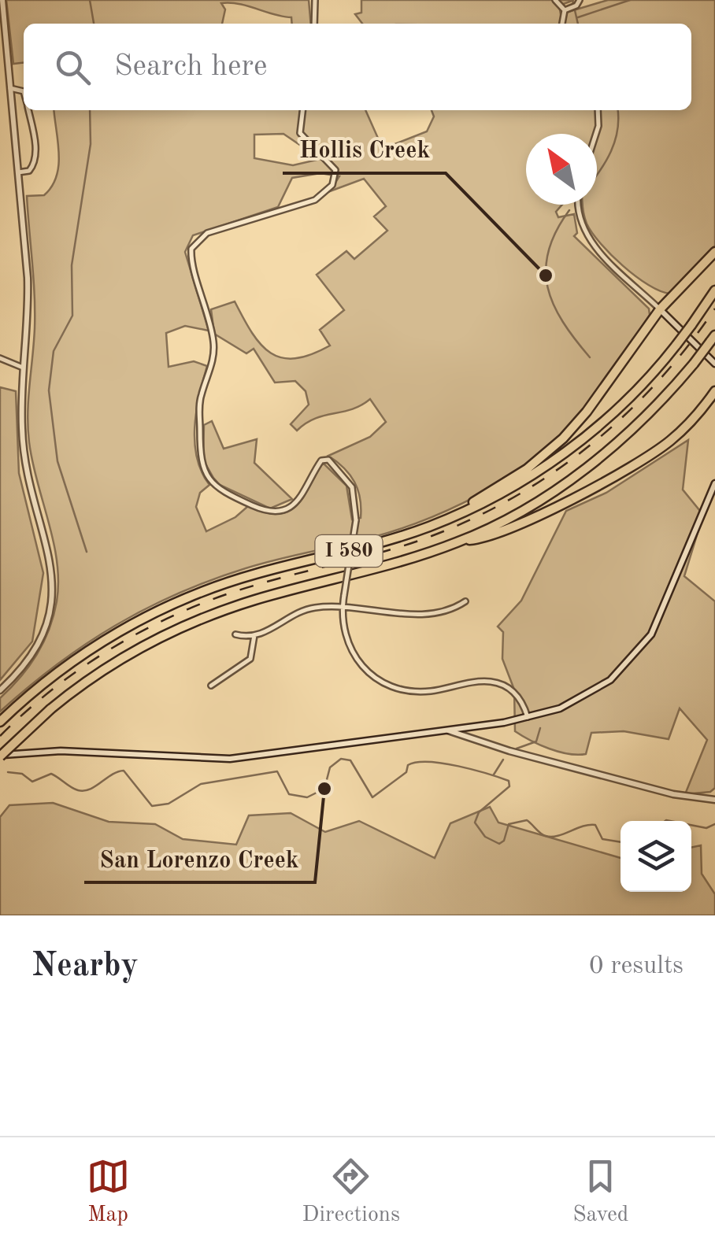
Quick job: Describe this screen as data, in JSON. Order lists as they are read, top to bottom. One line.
{"streets":{"highway":["I 580"]},"places":["Hollis Creek","San Lorenzo Creek"],"north":"top left","page":{"search":"Search here","heading":["Nearby","0 results"],"nav":["Map","Directions","Saved"]}}
